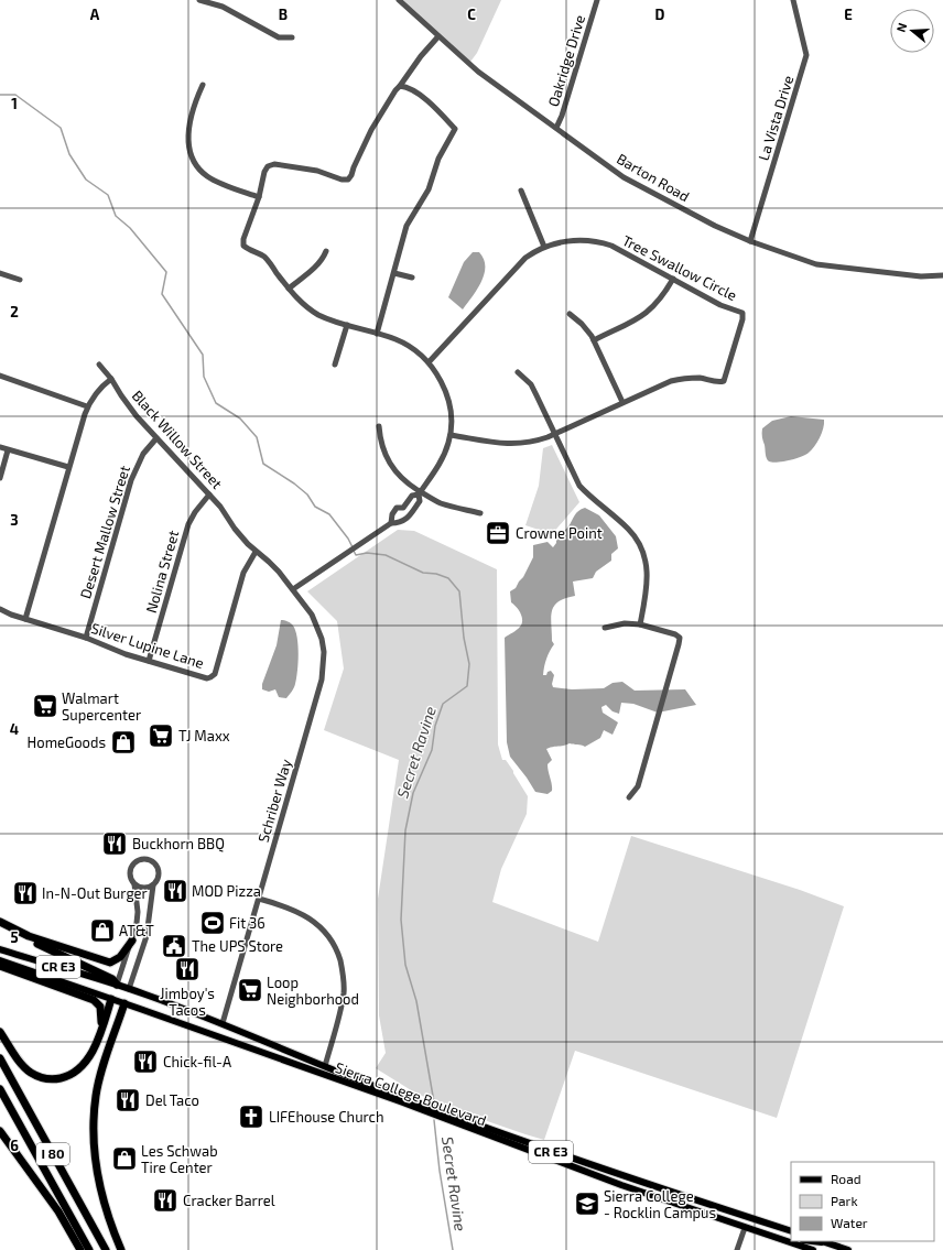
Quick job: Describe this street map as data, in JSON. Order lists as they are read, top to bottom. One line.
{"streets":{"highway":["I 80"],"main road":["CR E3","Sierra College Boulevard"],"street":["Oakridge Drive","La Vista Drive","Barton Road","Tree Swallow Circle","Black Willow Street","Desert Mallow Street","Nolina Street","Silver Lupine Lane","Schriber Way"]},"crossings":[["Oakridge Drive","Barton Road"],["La Vista Drive","Barton Road"],["Black Willow Street","Desert Mallow Street"],["Black Willow Street","Nolina Street"],["Black Willow Street","Silver Lupine Lane"],["Black Willow Street","Schriber Way"],["Desert Mallow Street","Silver Lupine Lane"],["Nolina Street","Silver Lupine Lane"],["Schriber Way","Sierra College Boulevard"]],"water":["Secret Ravine"],"places":{"office":["Crowne Point"],"supermarket":["Walmart Supercenter","TJ Maxx","Loop Neighborhood"],"shop":["HomeGoods","AT&T","Les Schwab Tire Center"],"restaurant":["Buckhorn BBQ","MOD Pizza","In-N-Out Burger","Jimboy's Tacos","Chick-fil-A","Del Taco","Cracker Barrel"],"sports":["Fit 36"],"public building":["The UPS Store"],"church":["LIFEhouse Church"],"school or university":["Sierra College - Rocklin Campus"]},"legend":["Road","Park","Water"],"north":"left","grid":{"columns":["A","B","C","D","E"],"rows":["1","2","3","4","5","6"]}}
